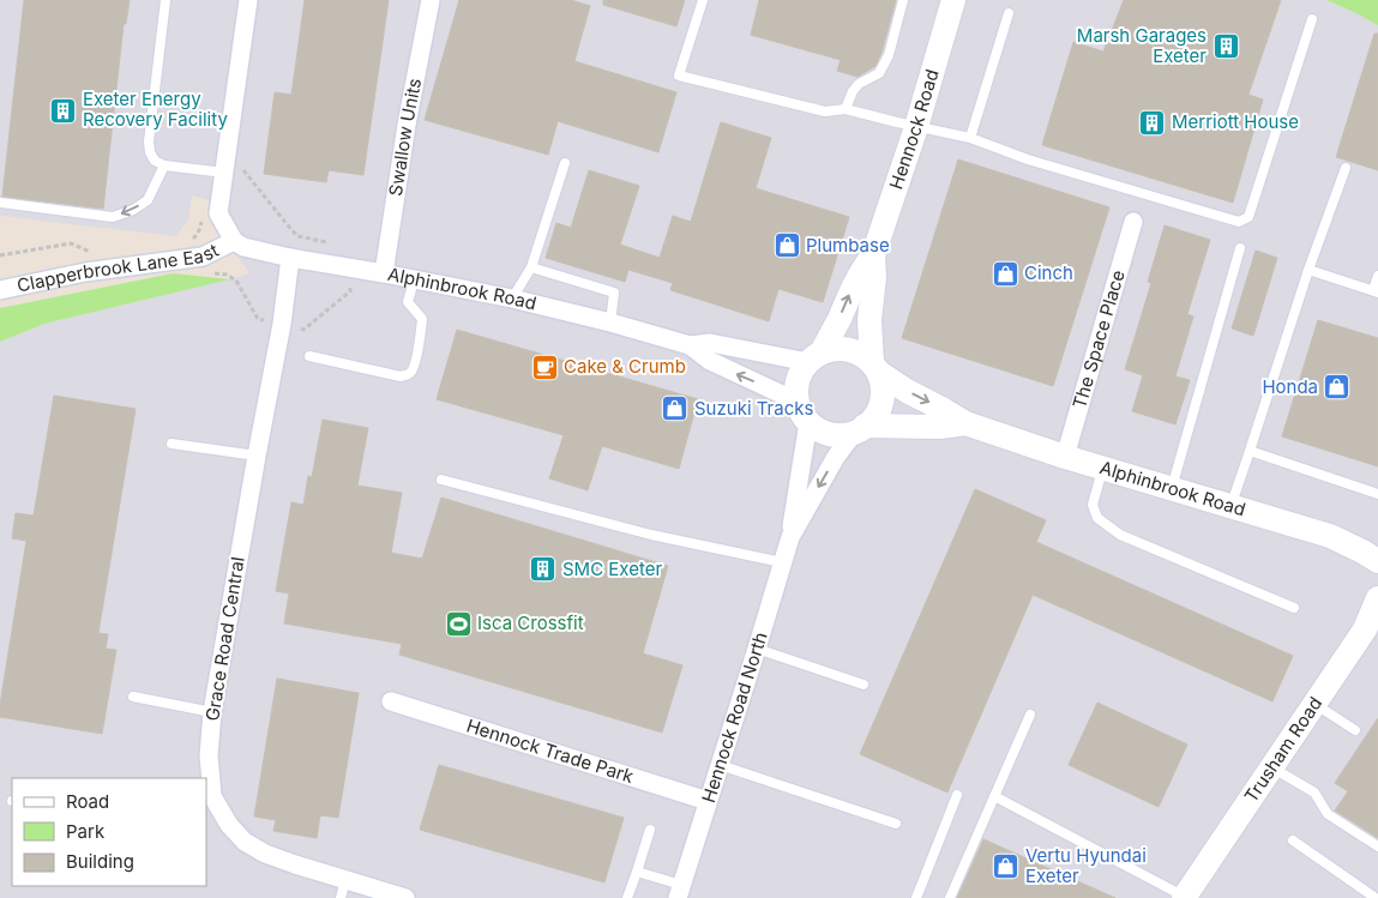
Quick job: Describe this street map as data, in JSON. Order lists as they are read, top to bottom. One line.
{"streets":{"main road":["Hennock Road","Alphinbrook Road","Trusham Road"],"street":["Swallow Units","Clapperbrook Lane East","The Space Place","Grace Road Central","Hennock Road North","Hennock Trade Park"]},"crossings":[["Hennock Road","Alphinbrook Road"],["Hennock Road","Hennock Road North"],["Swallow Units","Alphinbrook Road"],["Clapperbrook Lane East","Alphinbrook Road"],["Alphinbrook Road","The Space Place"],["Alphinbrook Road","Grace Road Central"],["Alphinbrook Road","Hennock Road North"],["Hennock Road North","Hennock Trade Park"]],"places":{"building":["Marsh Garages Exeter","Exeter Energy Recovery Facility","Merriott House","SMC Exeter"],"shop":["Plumbase","Cinch","Honda","Suzuki Tracks","Vertu Hyundai Exeter"],"cafe":["Cake & Crumb"],"sports":["Isca Crossfit"]},"legend":["Road","Park","Building"]}
